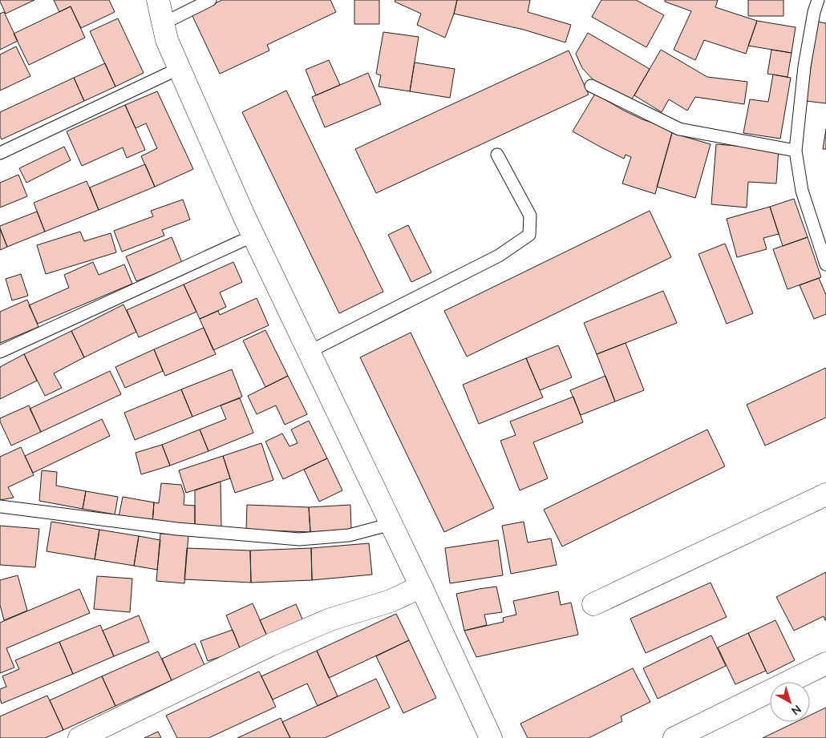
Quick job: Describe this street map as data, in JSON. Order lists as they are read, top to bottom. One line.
{"north":"bottom right"}
